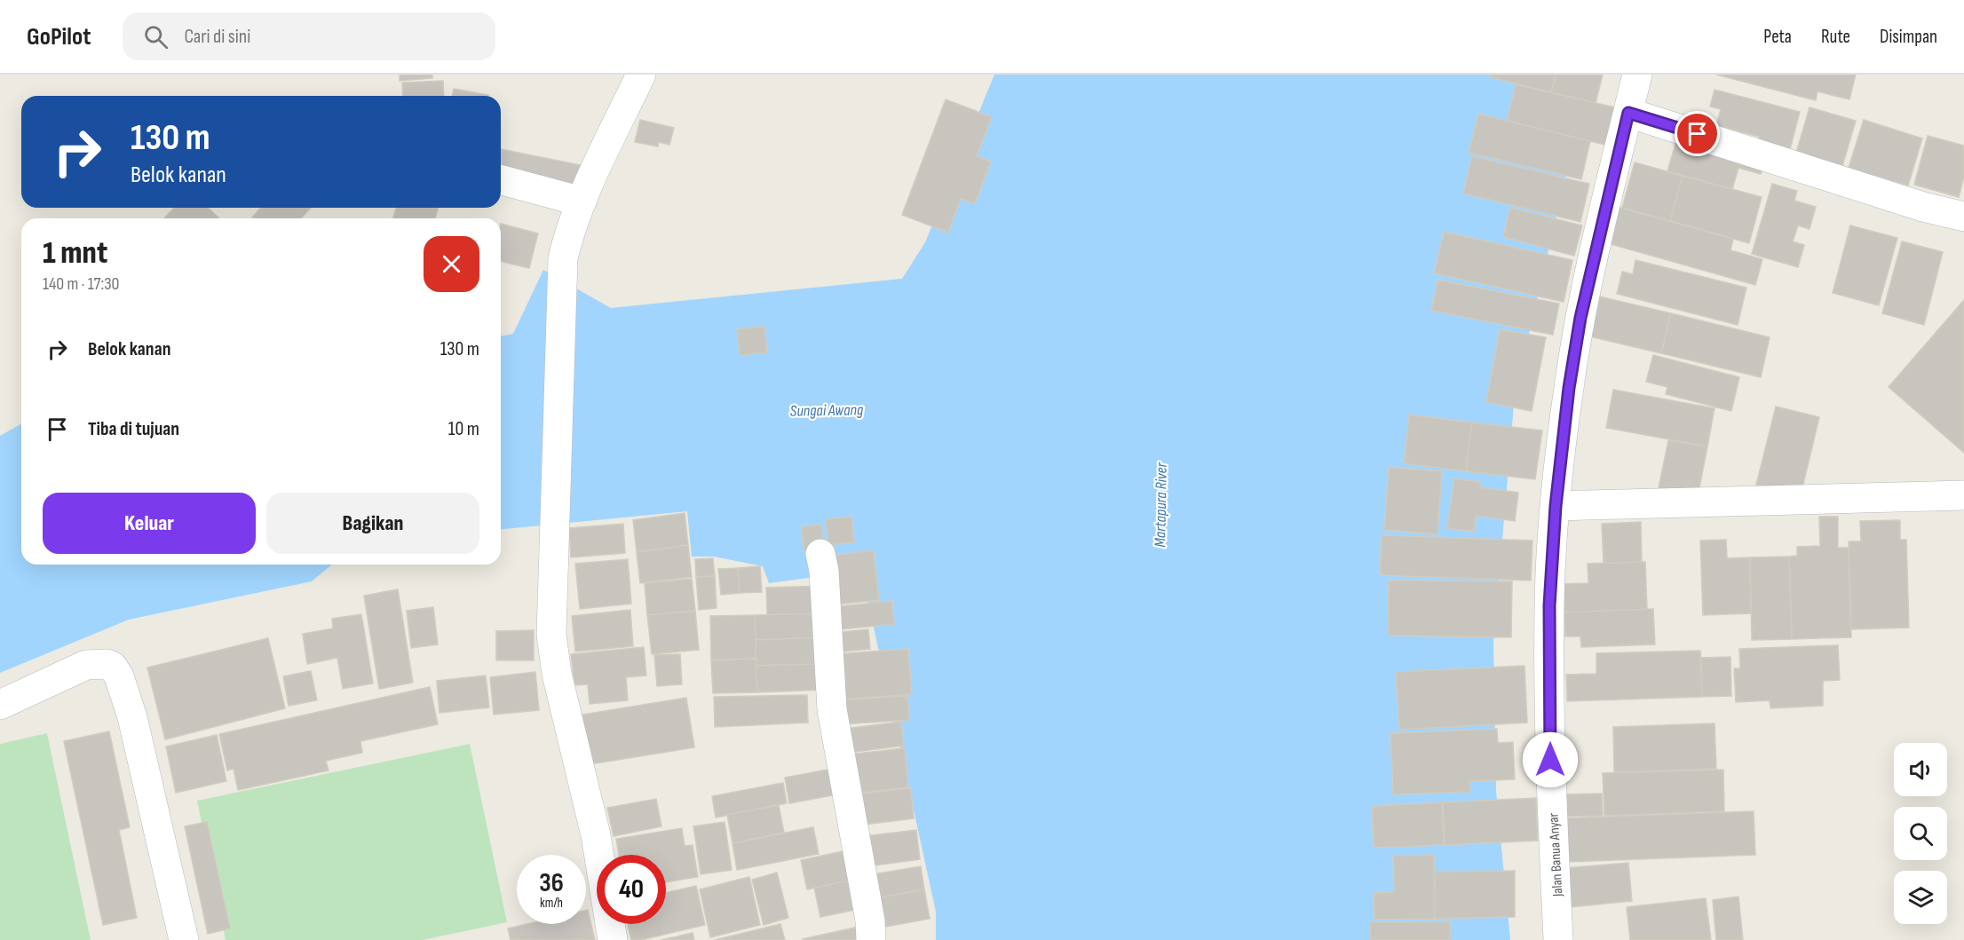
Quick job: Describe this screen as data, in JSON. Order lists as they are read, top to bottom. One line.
{"streets":{"street":["Jalan Banua Anyar"]},"water":["Sungai Awang","Martapura River"],"page":{"header":"GoPilot","search":"Cari di sini","nav":["Peta","Rute","Disimpan"],"turn":["130 m","Belok kanan"],"heading":["1 mnt","140 m · 17:30"],"list":[{"name":"Belok kanan","value":"130 m"},{"name":"Tiba di tujuan","value":"10 m"}],"buttons":["Keluar","Bagikan"],"speed":"36 km/h","limit":"40"}}
